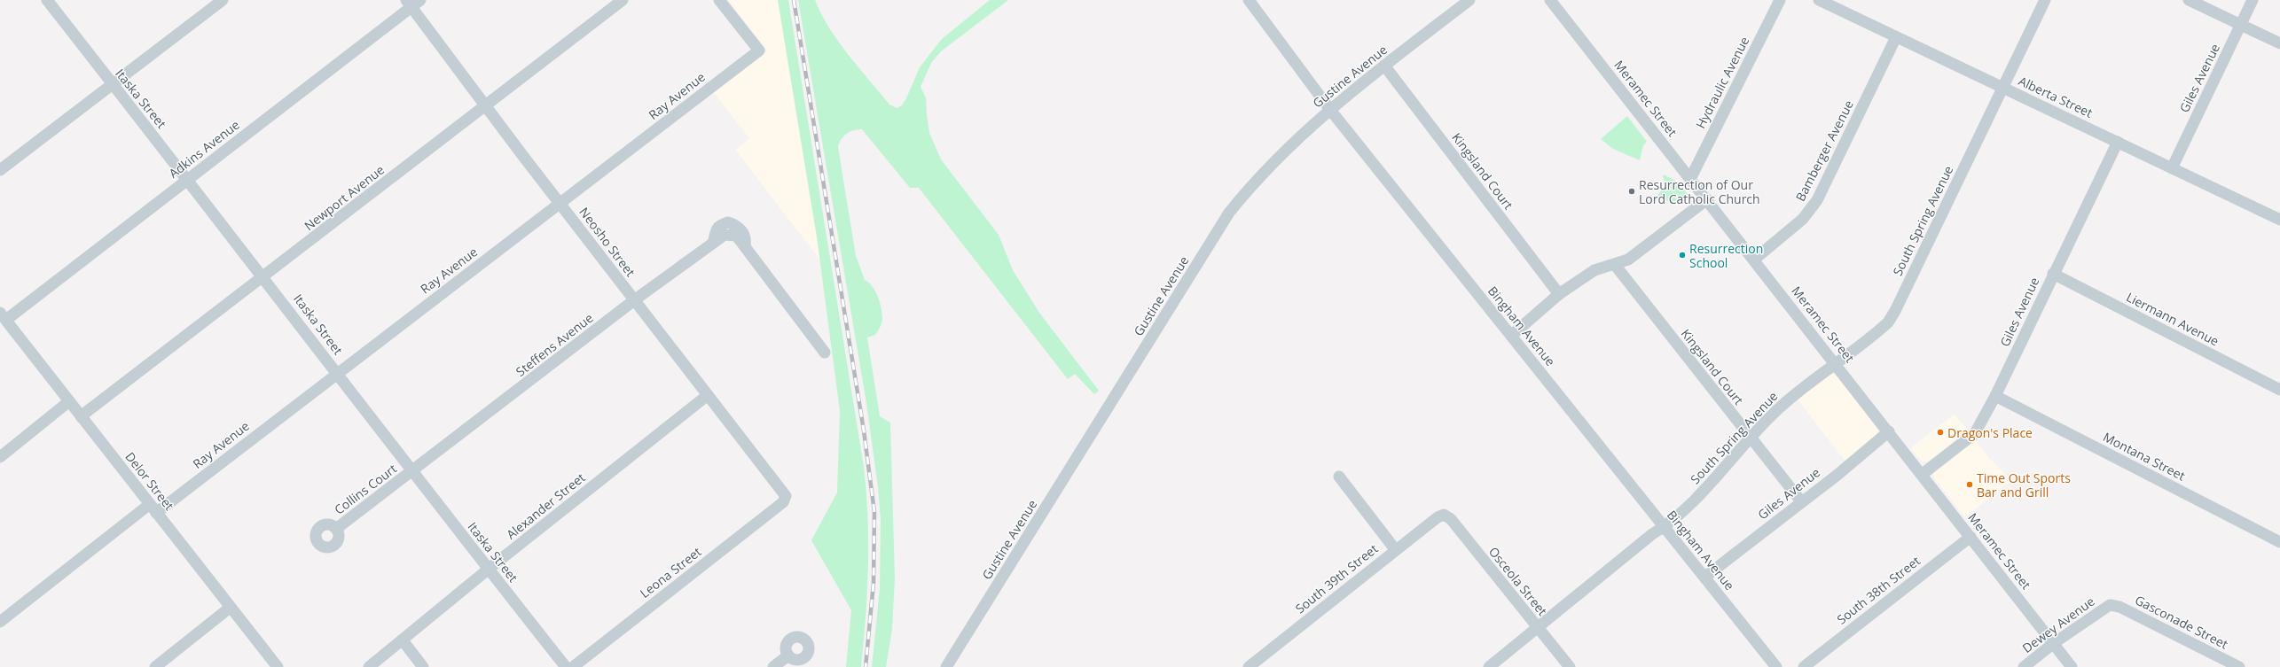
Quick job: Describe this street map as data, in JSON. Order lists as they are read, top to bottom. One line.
{"streets":{"street":["Gustine Avenue","Giles Avenue","Hydraulic Avenue","Ray Avenue","Alberta Street","Itaska Street","Meramec Street","Adkins Avenue","Bamberger Avenue","Kingsland Court","Newport Avenue","South Spring Avenue","Neosho Street","Liermann Avenue","Bingham Avenue","Steffens Avenue","Montana Street","Delor Street","Collins Court","Alexander Street","Leona Street","South 39th Street","Osceola Street","South 38th Street","Gasconade Street","Dewey Avenue"]},"crossings":[["Gustine Avenue","Kingsland Court"],["Gustine Avenue","Bingham Avenue"],["Giles Avenue","Alberta Street"],["Giles Avenue","Meramec Street"],["Giles Avenue","Kingsland Court"],["Giles Avenue","Liermann Avenue"],["Giles Avenue","Bingham Avenue"],["Giles Avenue","Montana Street"],["Hydraulic Avenue","Meramec Street"],["Ray Avenue","Itaska Street"],["Ray Avenue","Neosho Street"],["Ray Avenue","Delor Street"],["Alberta Street","Bamberger Avenue"],["Alberta Street","South Spring Avenue"],["Itaska Street","Adkins Avenue"],["Itaska Street","Newport Avenue"],["Itaska Street","Steffens Avenue"],["Itaska Street","Collins Court"],["Itaska Street","Alexander Street"],["Meramec Street","Bamberger Avenue"],["Meramec Street","South Spring Avenue"],["Meramec Street","South 38th Street"],["Meramec Street","Dewey Avenue"],["Adkins Avenue","Neosho Street"],["Adkins Avenue","Delor Street"],["Kingsland Court","South Spring Avenue"],["Newport Avenue","Neosho Street"],["Newport Avenue","Delor Street"],["South Spring Avenue","Bingham Avenue"],["South Spring Avenue","Osceola Street"],["Neosho Street","Steffens Avenue"],["Neosho Street","Alexander Street"],["Neosho Street","Leona Street"],["Steffens Avenue","Collins Court"],["South 39th Street","Osceola Street"],["Gasconade Street","Dewey Avenue"]],"places":["Resurrection of Our Lord Catholic Church","Resurrection School","Dragon's Place","Time Out Sports Bar and Grill"]}
